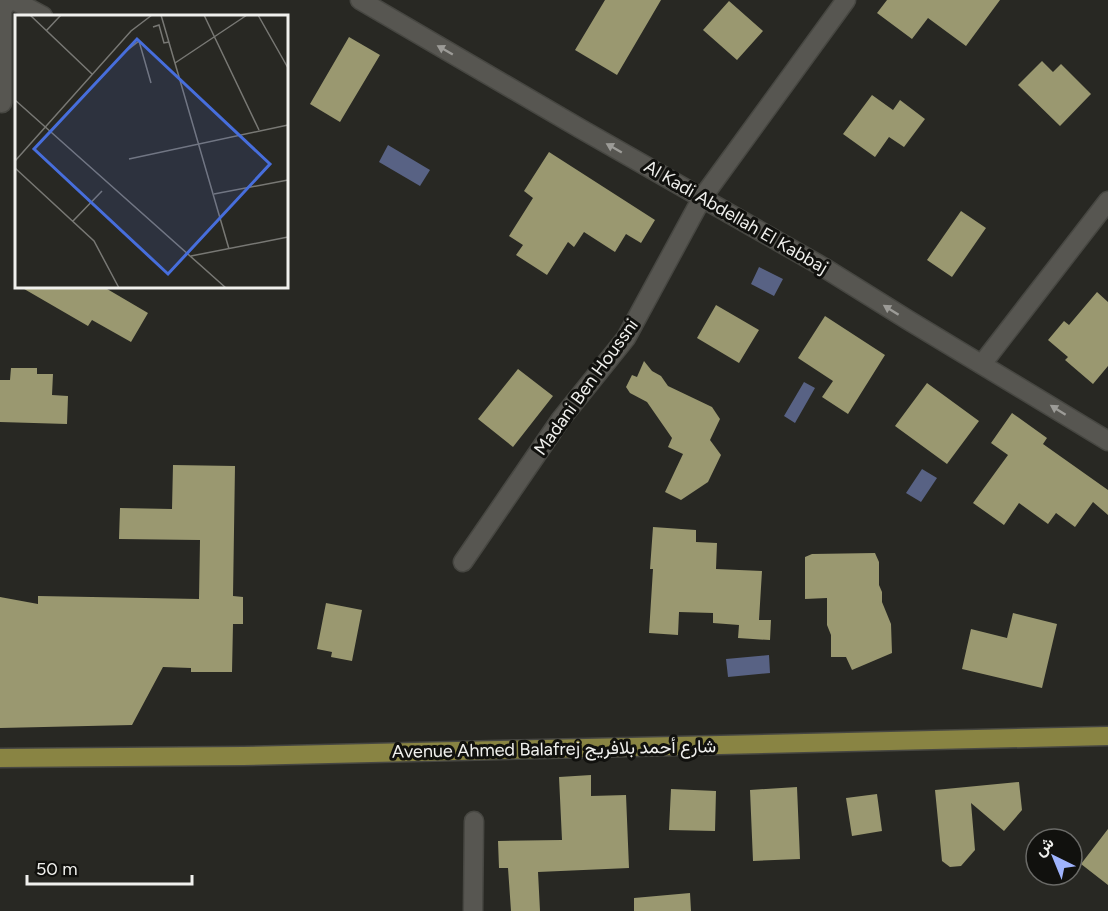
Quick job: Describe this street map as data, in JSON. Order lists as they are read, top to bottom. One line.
{"streets":{"main road":["Avenue Ahmed Balafrej شارع أحمد بلافريج"],"street":["Al Kadi Abdellah El Kabbaj","Madani Ben Houssni"]},"crossings":[["Al Kadi Abdellah El Kabbaj","Madani Ben Houssni"]],"one_way":["Al Kadi Abdellah El Kabbaj"],"scale_bar":"50 m","north":"top left"}
